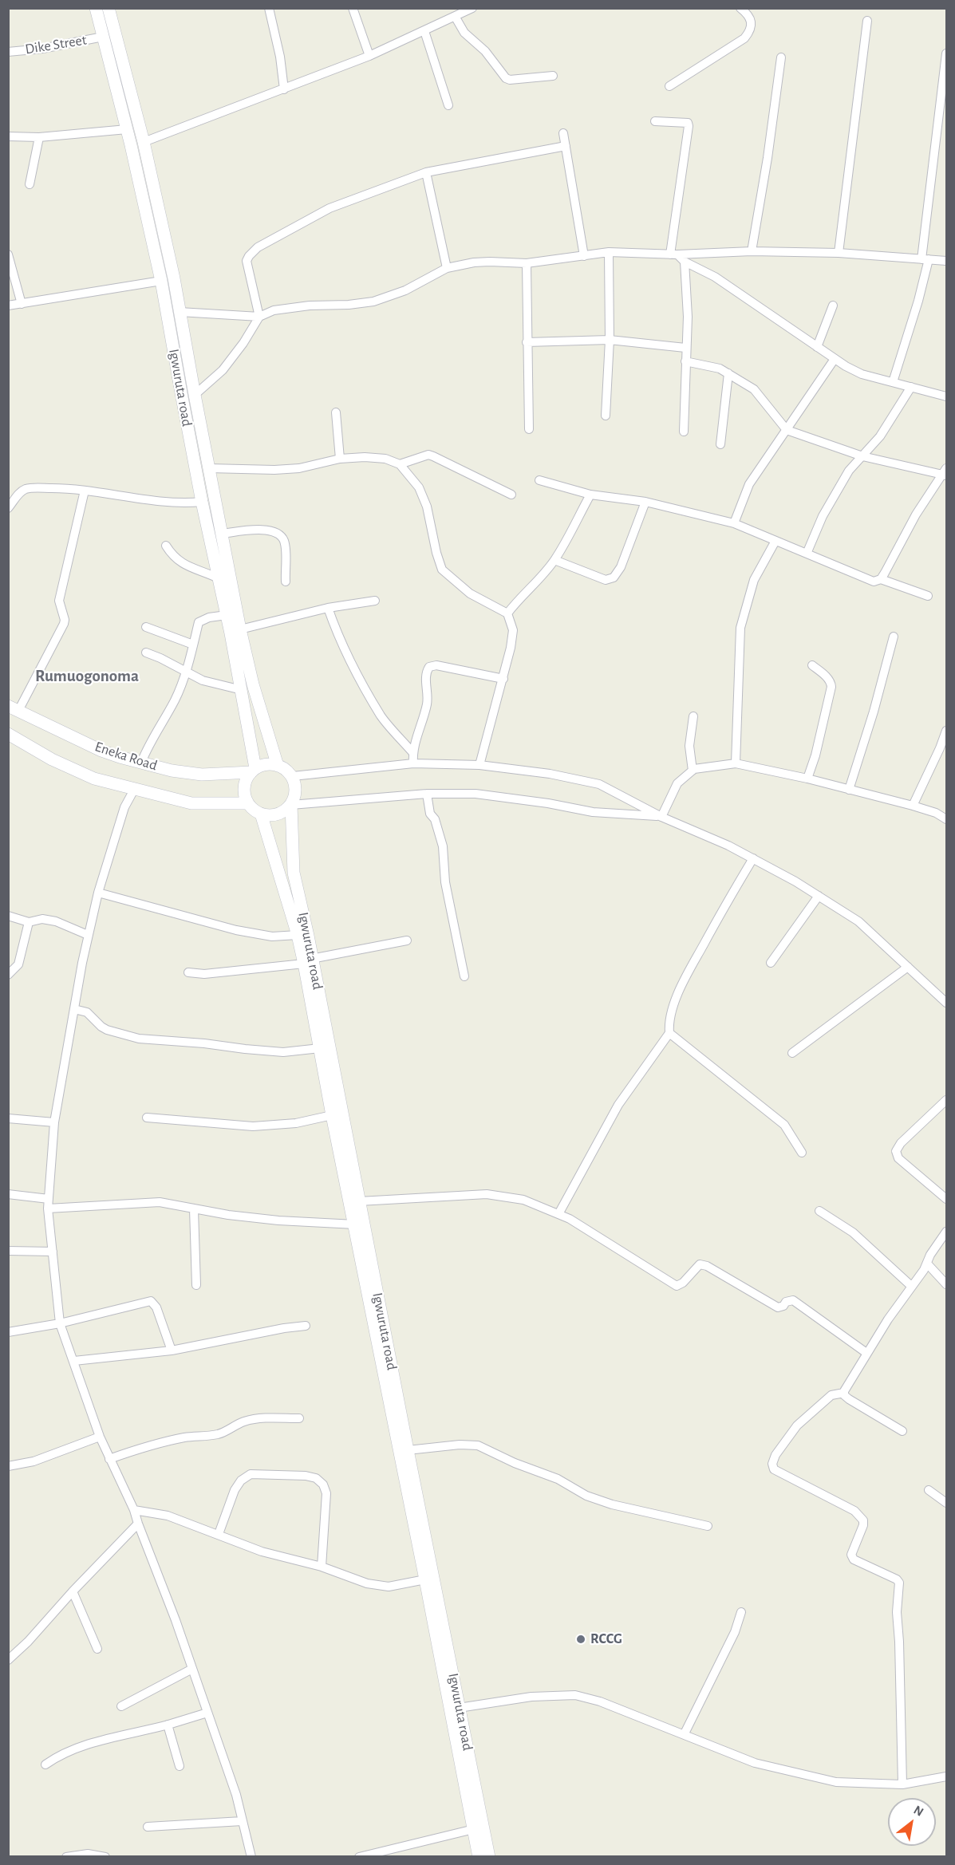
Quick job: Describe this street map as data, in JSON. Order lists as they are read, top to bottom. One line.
{"streets":{"main road":["Igwuruta road","Eneka Road"],"street":["Dike Street"]},"crossings":[["Dike Street","Igwuruta road"],["Igwuruta road","Eneka Road"]],"districts":["Rumuogonoma"],"places":["RCCG"],"north":"top right"}
